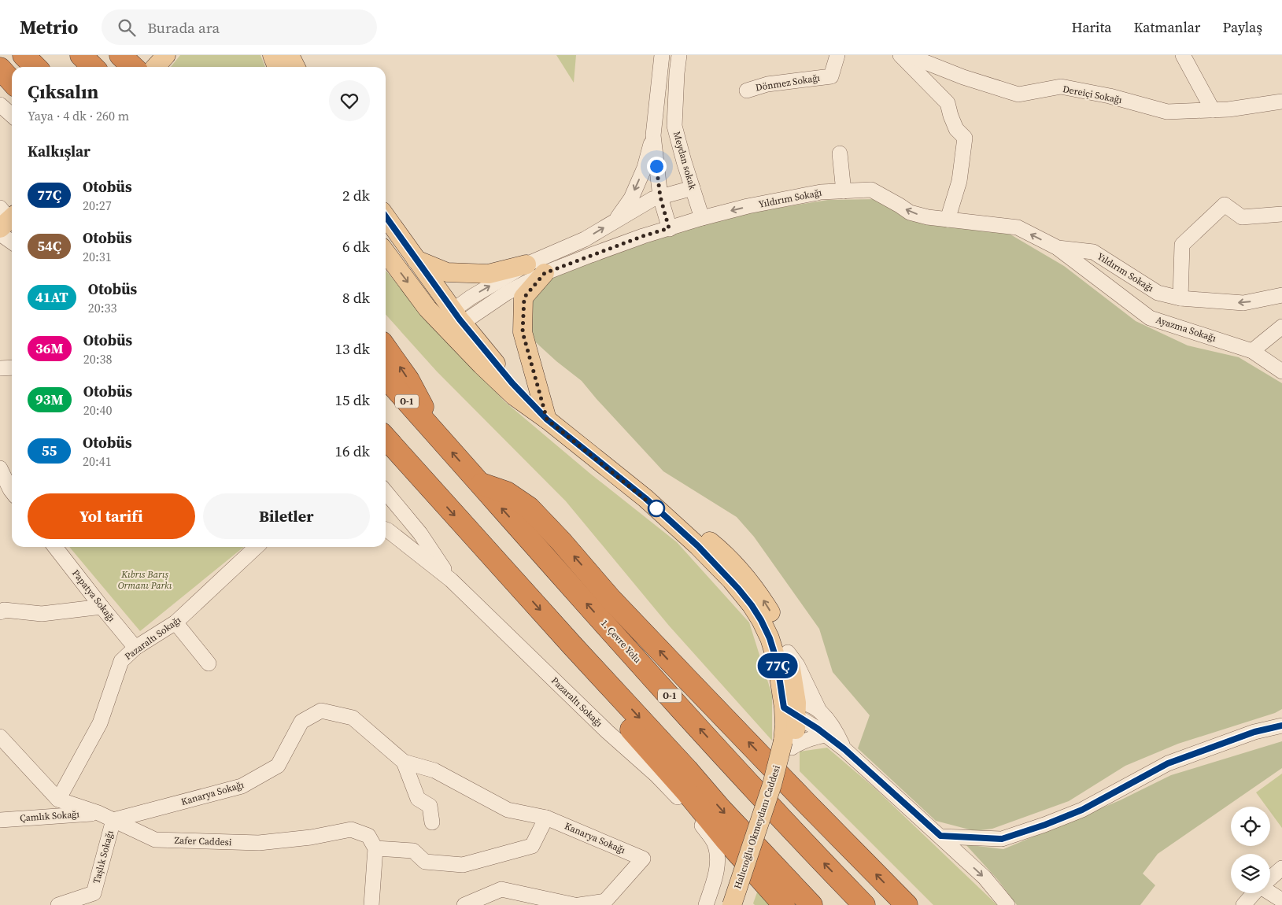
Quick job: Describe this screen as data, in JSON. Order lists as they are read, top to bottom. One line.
{"streets":{"highway":["O-1","1. Çevre Yolu"],"main road":["Halıcıoğlu Okmeydanı Caddesi"],"street":["Dönmez Sokağı","Dereiçi Sokağı","Meydan sokak","Yıldırım Sokağı","Ayazma Sokağı","Papatya Sokağı","Pazaraltı Sokağı","Kanarya Sokağı","Çamlık Sokağı","Zafer Caddesi","Taşlık Sokağı"]},"crossings":[["Meydan sokak","Yıldırım Sokağı"],["Yıldırım Sokağı","Ayazma Sokağı"],["Papatya Sokağı","Pazaraltı Sokağı"],["Pazaraltı Sokağı","Zafer Caddesi"],["Kanarya Sokağı","Zafer Caddesi"],["Kanarya Sokağı","Taşlık Sokağı"],["Çamlık Sokağı","Zafer Caddesi"],["Zafer Caddesi","Taşlık Sokağı"]],"one_way":["Yıldırım Sokağı"],"parks":["Kıbrıs Barış Ormanı Parkı"],"lines":["bus line 77Ç"],"page":{"header":"Metrio","search":"Burada ara","nav":["Harita","Katmanlar","Paylaş"],"on_map":"77Ç","heading":[["Çıksalın","Yaya · 4 dk · 260 m"],"Kalkışlar"],"list":[{"mark":"77Ç","name":"Otobüs","note":"20:27","value":"2 dk"},{"mark":"54Ç","name":"Otobüs","note":"20:31","value":"6 dk"},{"mark":"41AT","name":"Otobüs","note":"20:33","value":"8 dk"},{"mark":"36M","name":"Otobüs","note":"20:38","value":"13 dk"},{"mark":"93M","name":"Otobüs","note":"20:40","value":"15 dk"},{"mark":"55","name":"Otobüs","note":"20:41","value":"16 dk"}],"buttons":["Yol tarifi","Biletler"]}}
